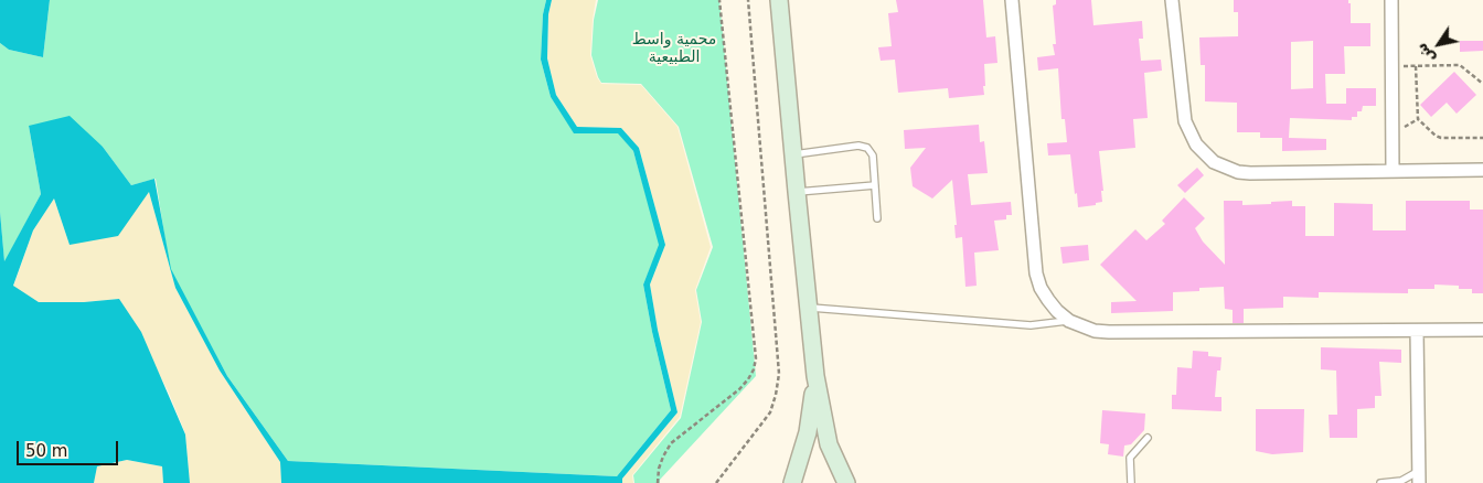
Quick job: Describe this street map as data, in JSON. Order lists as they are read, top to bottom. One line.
{"parks":["محمية واسط الطبيعية"],"scale_bar":"50 m","north":"bottom left"}
